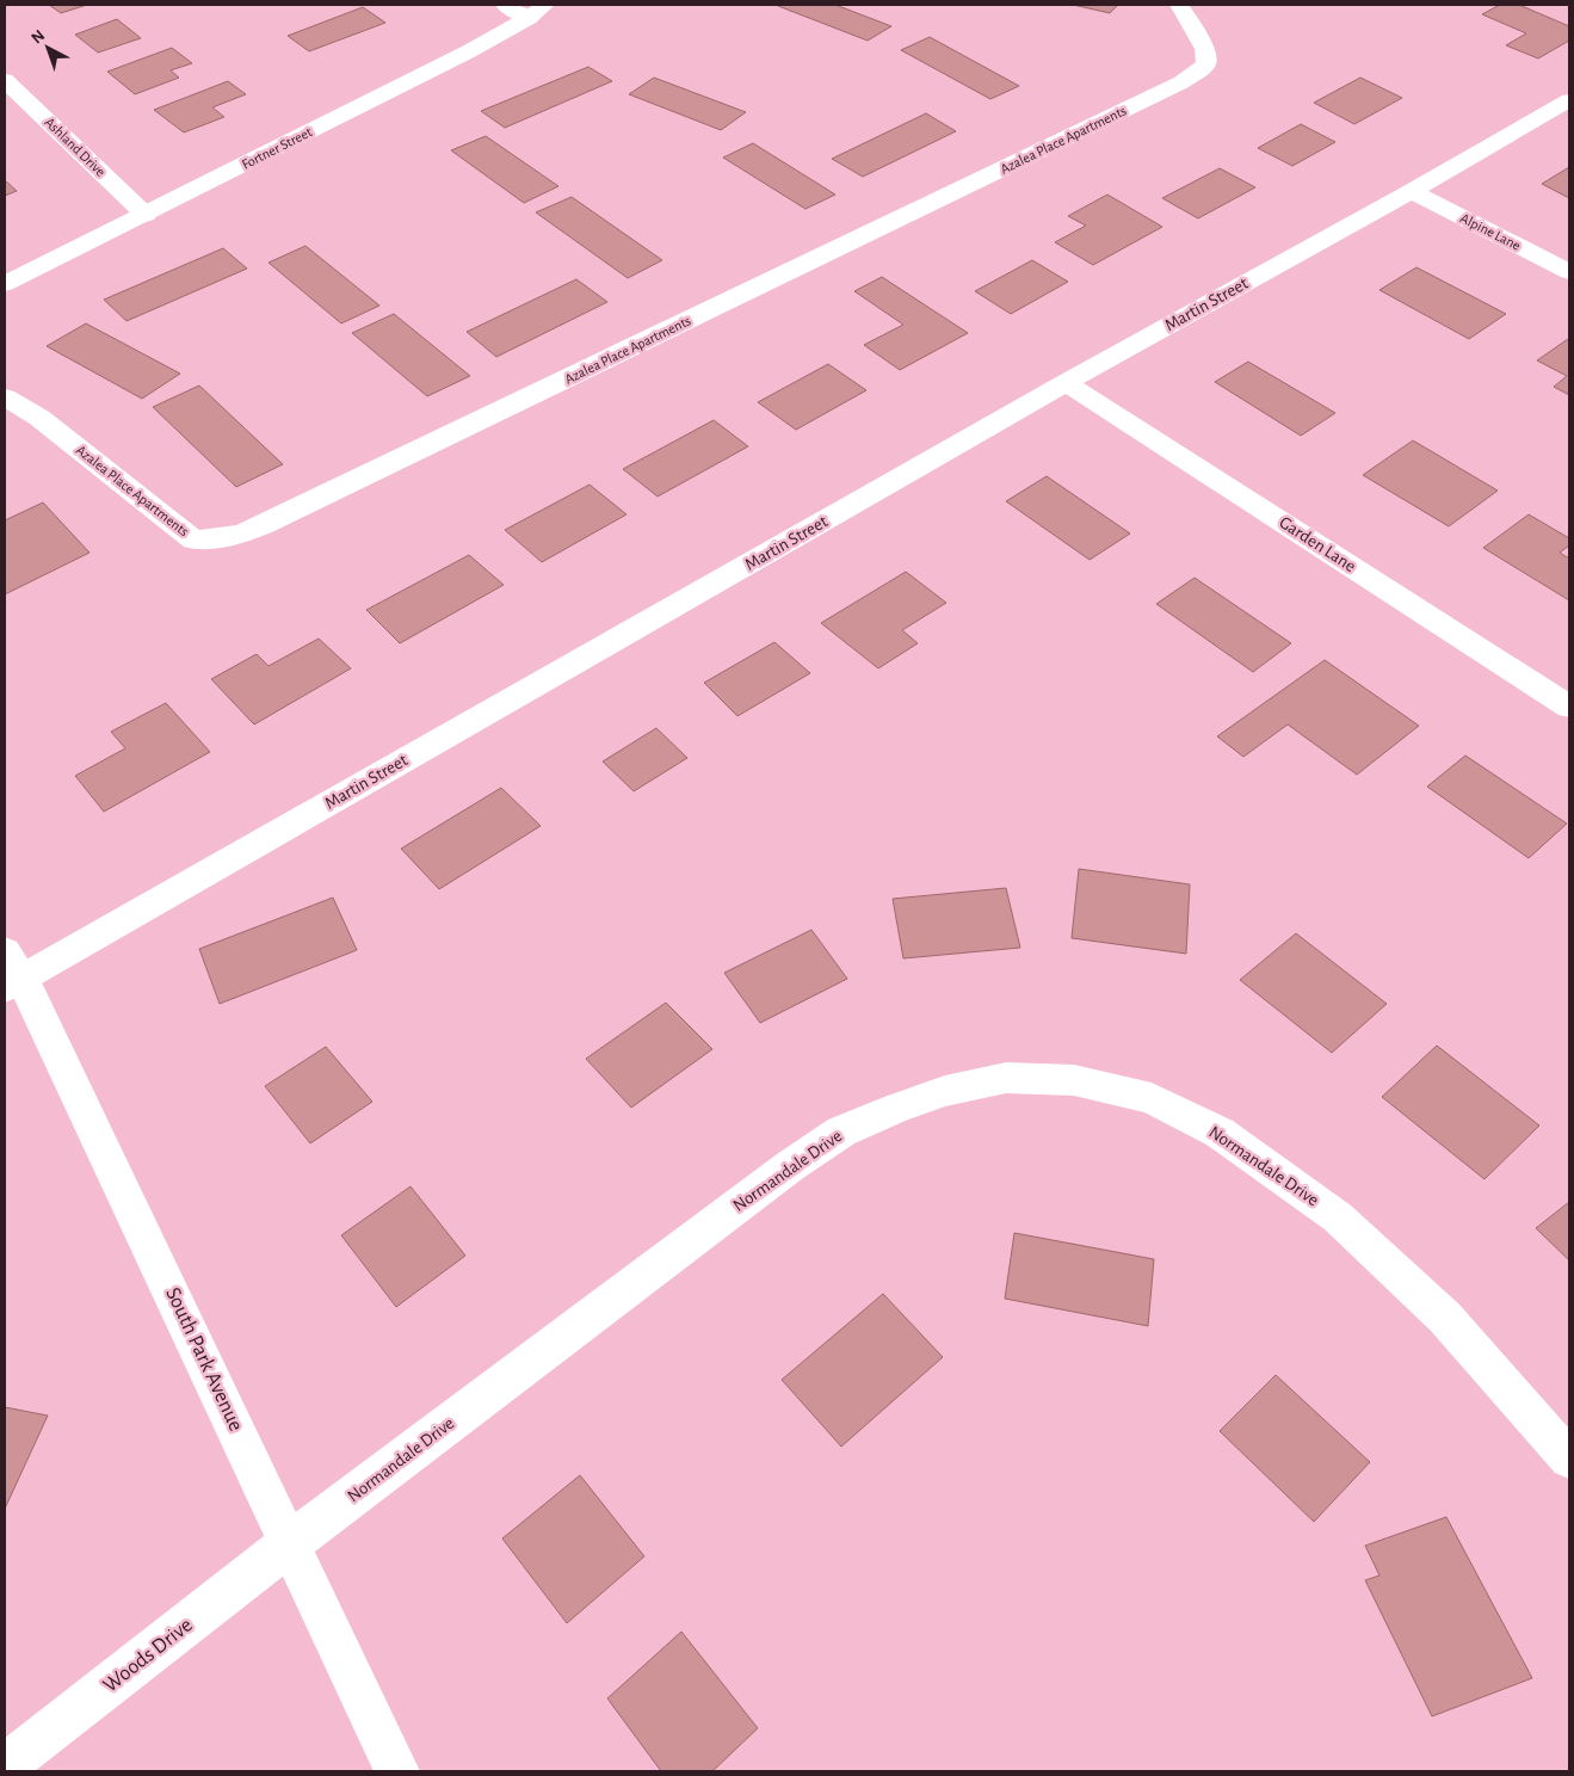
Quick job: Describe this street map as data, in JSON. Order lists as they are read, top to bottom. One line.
{"streets":{"street":["Azalea Place Apartments","Ashland Drive","Fortner Street","Alpine Lane","Martin Street","Garden Lane","Normandale Drive","South Park Avenue","Woods Drive"]},"crossings":[["Ashland Drive","Fortner Street"],["Alpine Lane","Martin Street"],["Martin Street","Garden Lane"],["Martin Street","South Park Avenue"],["Normandale Drive","South Park Avenue"],["Normandale Drive","Woods Drive"],["South Park Avenue","Woods Drive"]],"north":"top left"}
